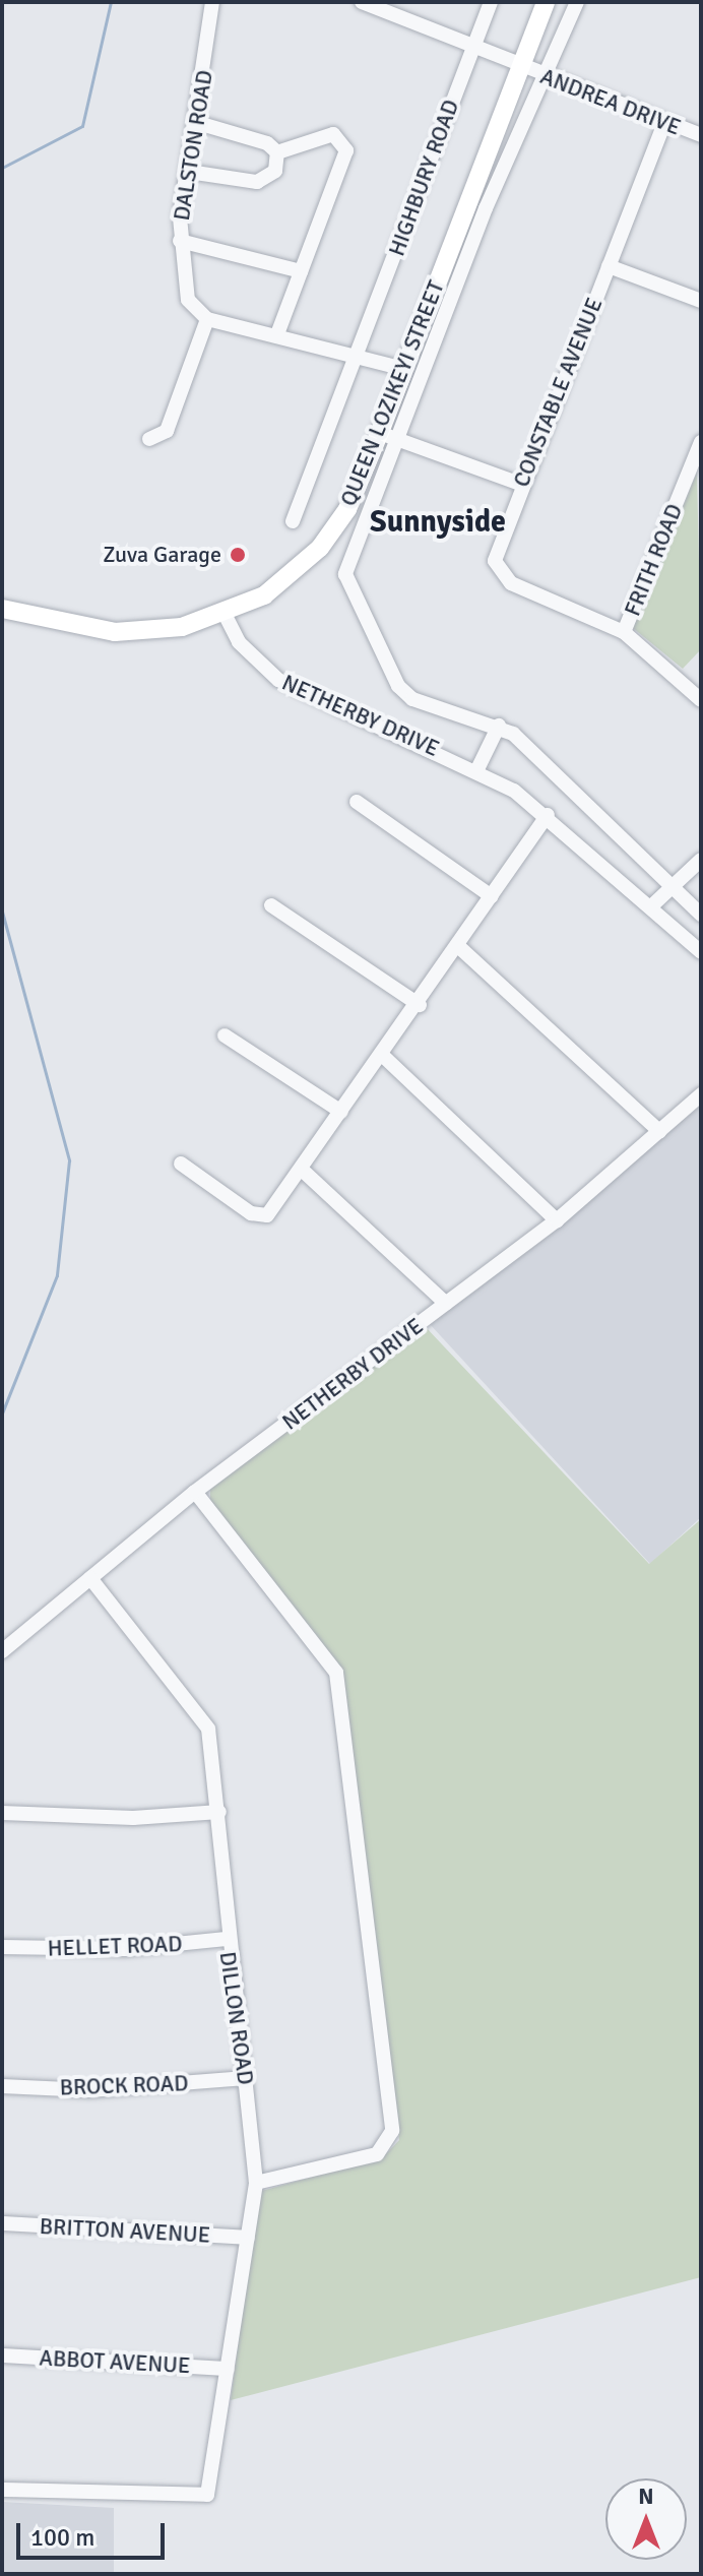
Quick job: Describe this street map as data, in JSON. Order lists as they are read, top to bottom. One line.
{"streets":{"main road":["QUEEN LOZIKEYI STREET"],"street":["ANDREA DRIVE","DALSTON ROAD","HIGHBURY ROAD","CONSTABLE AVENUE","FRITH ROAD","NETHERBY DRIVE","HELLET ROAD","DILLON ROAD","BROCK ROAD","BRITTON AVENUE","ABBOT AVENUE"]},"crossings":[["ANDREA DRIVE","HIGHBURY ROAD"],["ANDREA DRIVE","CONSTABLE AVENUE"],["ANDREA DRIVE","QUEEN LOZIKEYI STREET"],["CONSTABLE AVENUE","FRITH ROAD"],["QUEEN LOZIKEYI STREET","NETHERBY DRIVE"],["NETHERBY DRIVE","DILLON ROAD"],["HELLET ROAD","DILLON ROAD"],["DILLON ROAD","BROCK ROAD"],["DILLON ROAD","BRITTON AVENUE"],["DILLON ROAD","ABBOT AVENUE"]],"districts":["Sunnyside"],"places":["Zuva Garage"],"scale_bar":"100 m","north":"top"}
